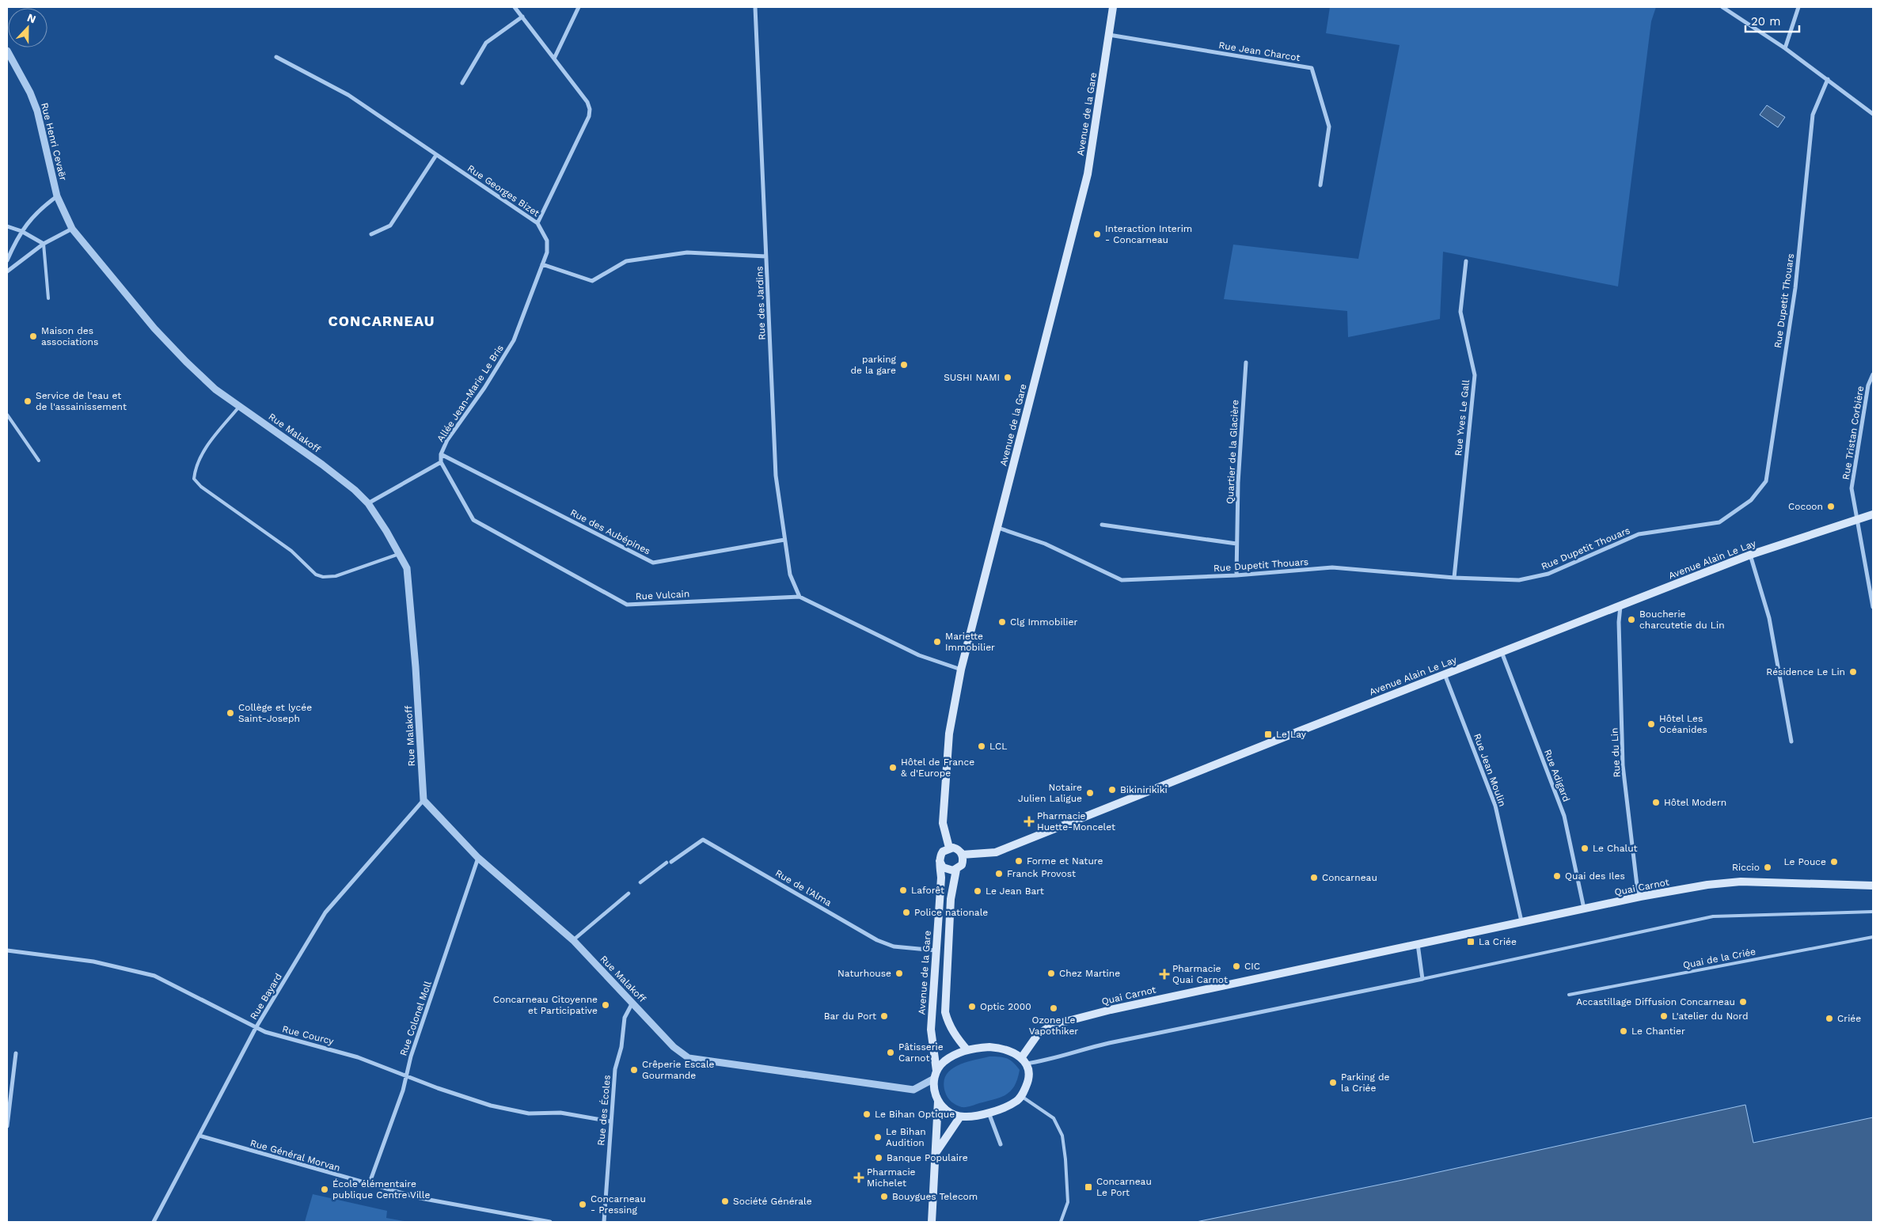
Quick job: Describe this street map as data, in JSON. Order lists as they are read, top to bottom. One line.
{"streets":{"main road":["Avenue de la Gare","Avenue Alain Le Lay","Quai Carnot"],"street":["Rue Jean Charcot","Rue Henri Cevaër","Rue Georges Bizet","Rue Dupetit Thouars","Rue des Jardins","Allée Jean-Marie Le Bris","Rue Yves Le Gall","Rue Malakoff","Rue Tristan Corbière","Quartier de la Glacière","Rue des Aubépines","Rue Vulcain","Rue du Lin","Rue Jean Moulin","Rue Adigard","Rue de l'Alma","Rue Bayard","Rue Colonel Moll","Rue Courcy","Rue des Écoles","Rue Général Morvan"],"lane":["Quai de la Criée"]},"crossings":[["Rue Jean Charcot","Avenue de la Gare"],["Avenue de la Gare","Rue Dupetit Thouars"],["Avenue de la Gare","Rue Malakoff"],["Avenue de la Gare","Avenue Alain Le Lay"],["Avenue de la Gare","Rue Vulcain"],["Avenue de la Gare","Quai Carnot"],["Avenue de la Gare","Rue de l'Alma"],["Rue Henri Cevaër","Rue Malakoff"],["Rue Georges Bizet","Allée Jean-Marie Le Bris"],["Rue Dupetit Thouars","Rue Yves Le Gall"],["Rue Dupetit Thouars","Quartier de la Glacière"],["Rue des Jardins","Rue des Aubépines"],["Rue des Jardins","Rue Vulcain"],["Allée Jean-Marie Le Bris","Rue des Aubépines"],["Allée Jean-Marie Le Bris","Rue Vulcain"],["Rue Malakoff","Quai Carnot"],["Rue Malakoff","Rue Bayard"],["Rue Malakoff","Rue Colonel Moll"],["Rue Malakoff","Rue des Écoles"],["Rue Tristan Corbière","Avenue Alain Le Lay"],["Avenue Alain Le Lay","Rue du Lin"],["Avenue Alain Le Lay","Rue Jean Moulin"],["Avenue Alain Le Lay","Rue Adigard"],["Rue du Lin","Quai Carnot"],["Rue Jean Moulin","Quai Carnot"],["Rue Adigard","Quai Carnot"],["Rue Bayard","Rue Courcy"],["Rue Bayard","Rue Général Morvan"],["Rue Colonel Moll","Rue Courcy"],["Rue Colonel Moll","Rue Général Morvan"],["Rue Courcy","Rue des Écoles"]],"districts":["CONCARNEAU"],"places":{"other":["Interaction Interim - Concarneau","Maison des associations","parking de la gare","SUSHI NAMI","Service de l'eau et de l'assainissement","Cocoon","Boucherie charcutetie du Lin","Clg Immobilier","Mariette Immobilier","Résidence Le Lin","Collège et lycée Saint-Joseph","Hôtel Les Océanides","LCL","Hôtel de France & d'Europe","Bikinirikiki","Notaire Julien Laligue","Hôtel Modern","Le Chalut","Forme et Nature","Le Pouce","Riccio","Franck Provost","Quai des Iles","Concarneau","Laforêt","Le Jean Bart","Police nationale","CIC","Naturhouse","Chez Martine","Accastillage Diffusion Concarneau","Concarneau Citoyenne et Participative","Optic 2000","Ozone Le Vapothiker","Bar du Port","L'atelier du Nord","Criée","Le Chantier","Pâtisserie Carnot","Crêperie Escale Gourmande","Parking de la Criée","Le Bihan Optique","Le Bihan Audition","Banque Populaire","École élémentaire publique Centre Ville","Bouygues Telecom","Société Générale","Concarneau - Pressing"],"transit":["Le Lay","La Criée","Concarneau Le Port"],"health":["Pharmacie Huette-Moncelet","Pharmacie Quai Carnot","Pharmacie Michelet"]},"scale_bar":"20 m","north":"top"}
